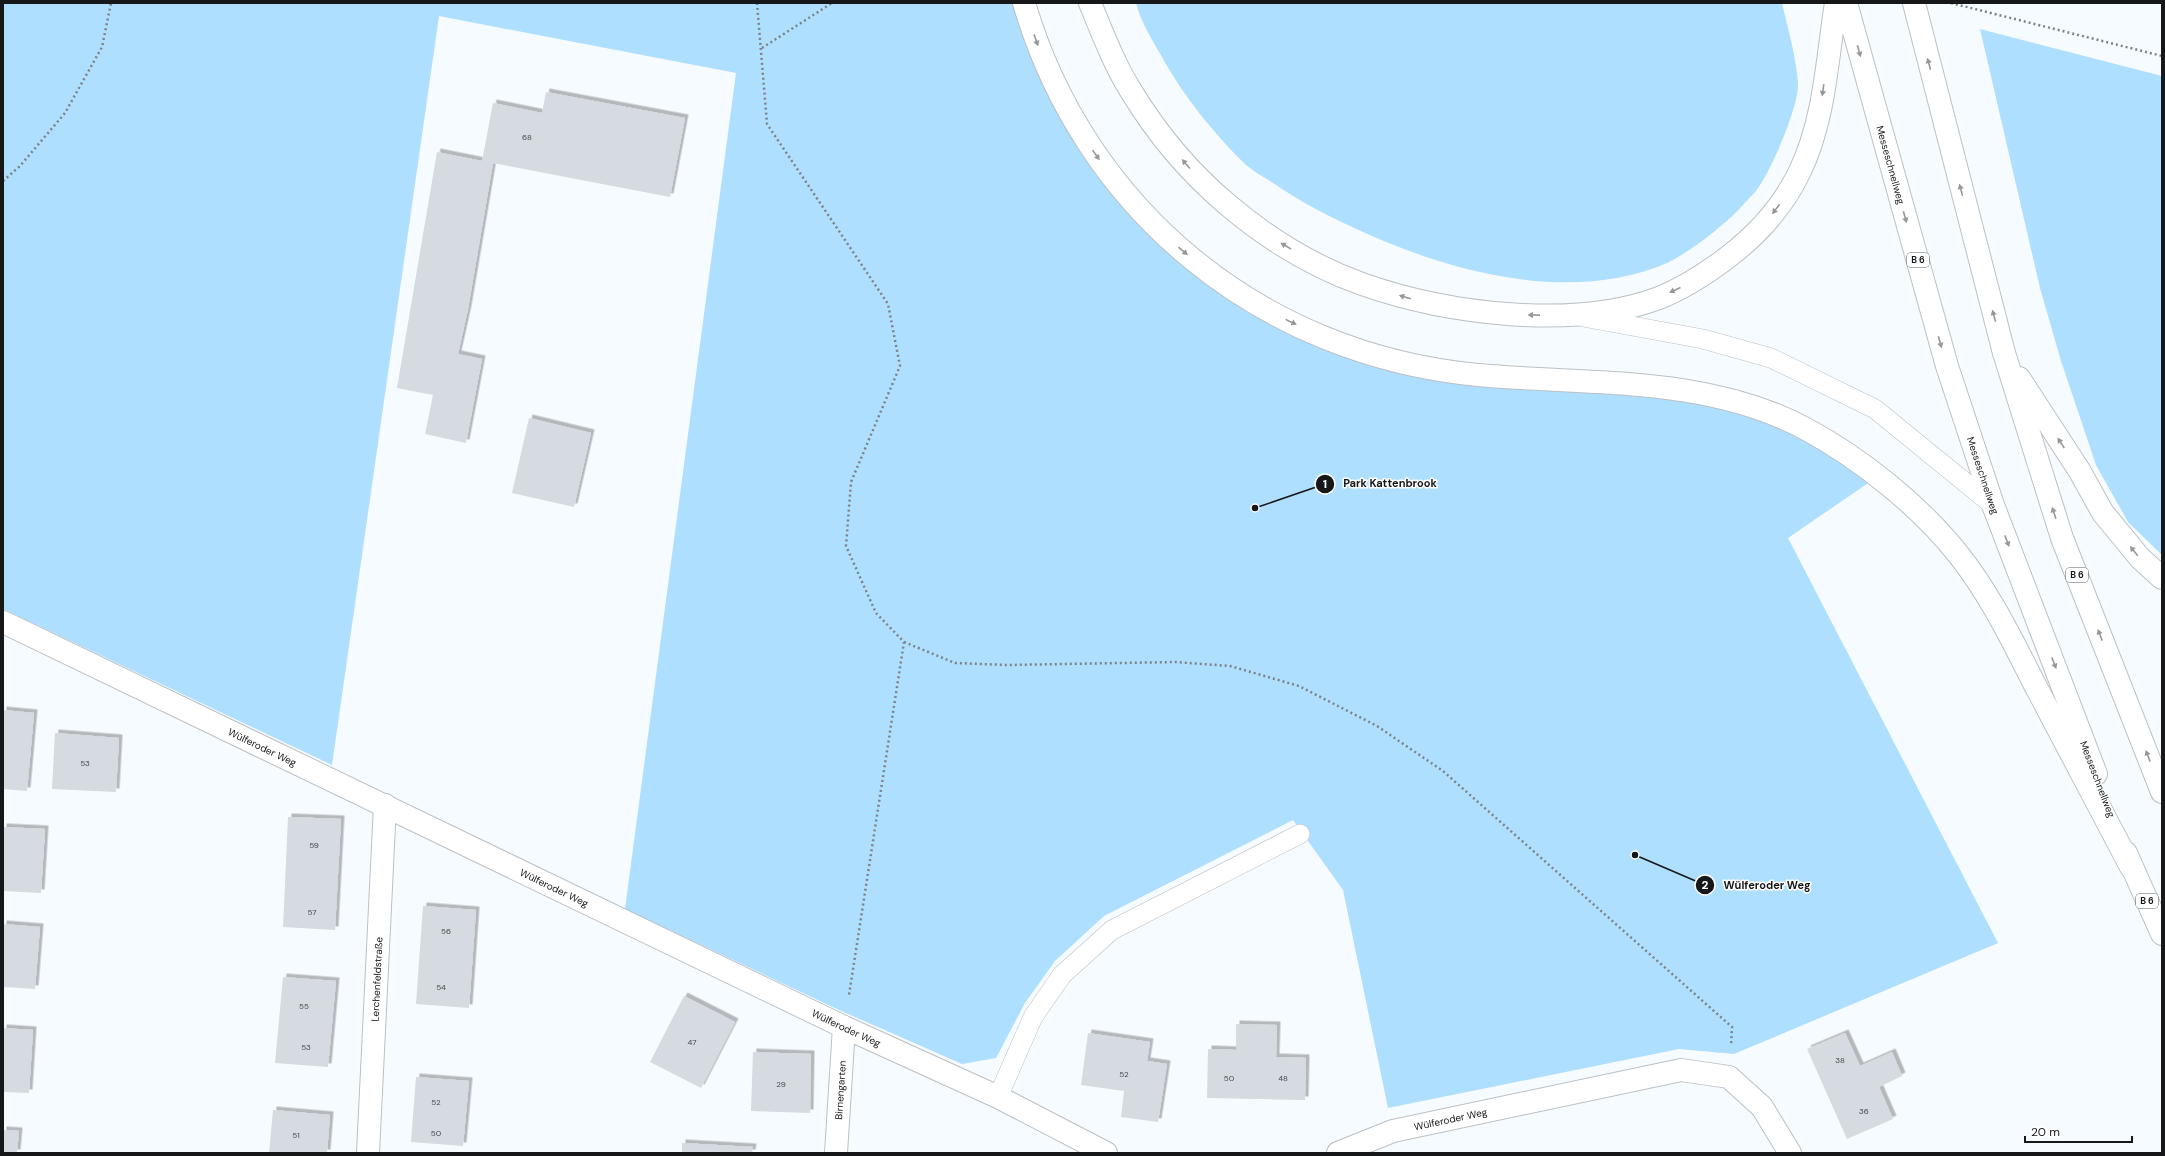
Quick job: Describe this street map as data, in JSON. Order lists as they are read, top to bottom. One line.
{"streets":{"main road":["Messeschnellweg","B 6","Wülferoder Weg","Lerchenfeldstraße","Birnengarten"]},"crossings":[["Wülferoder Weg","Lerchenfeldstraße"],["Wülferoder Weg","Birnengarten"]],"places":["Park Kattenbrook","Wülferoder Weg"],"house_numbers":["68","53","59","57","56","54","55","47","53","38","52","50","48","29","52","36","50","51"],"scale_bar":"20 m"}
